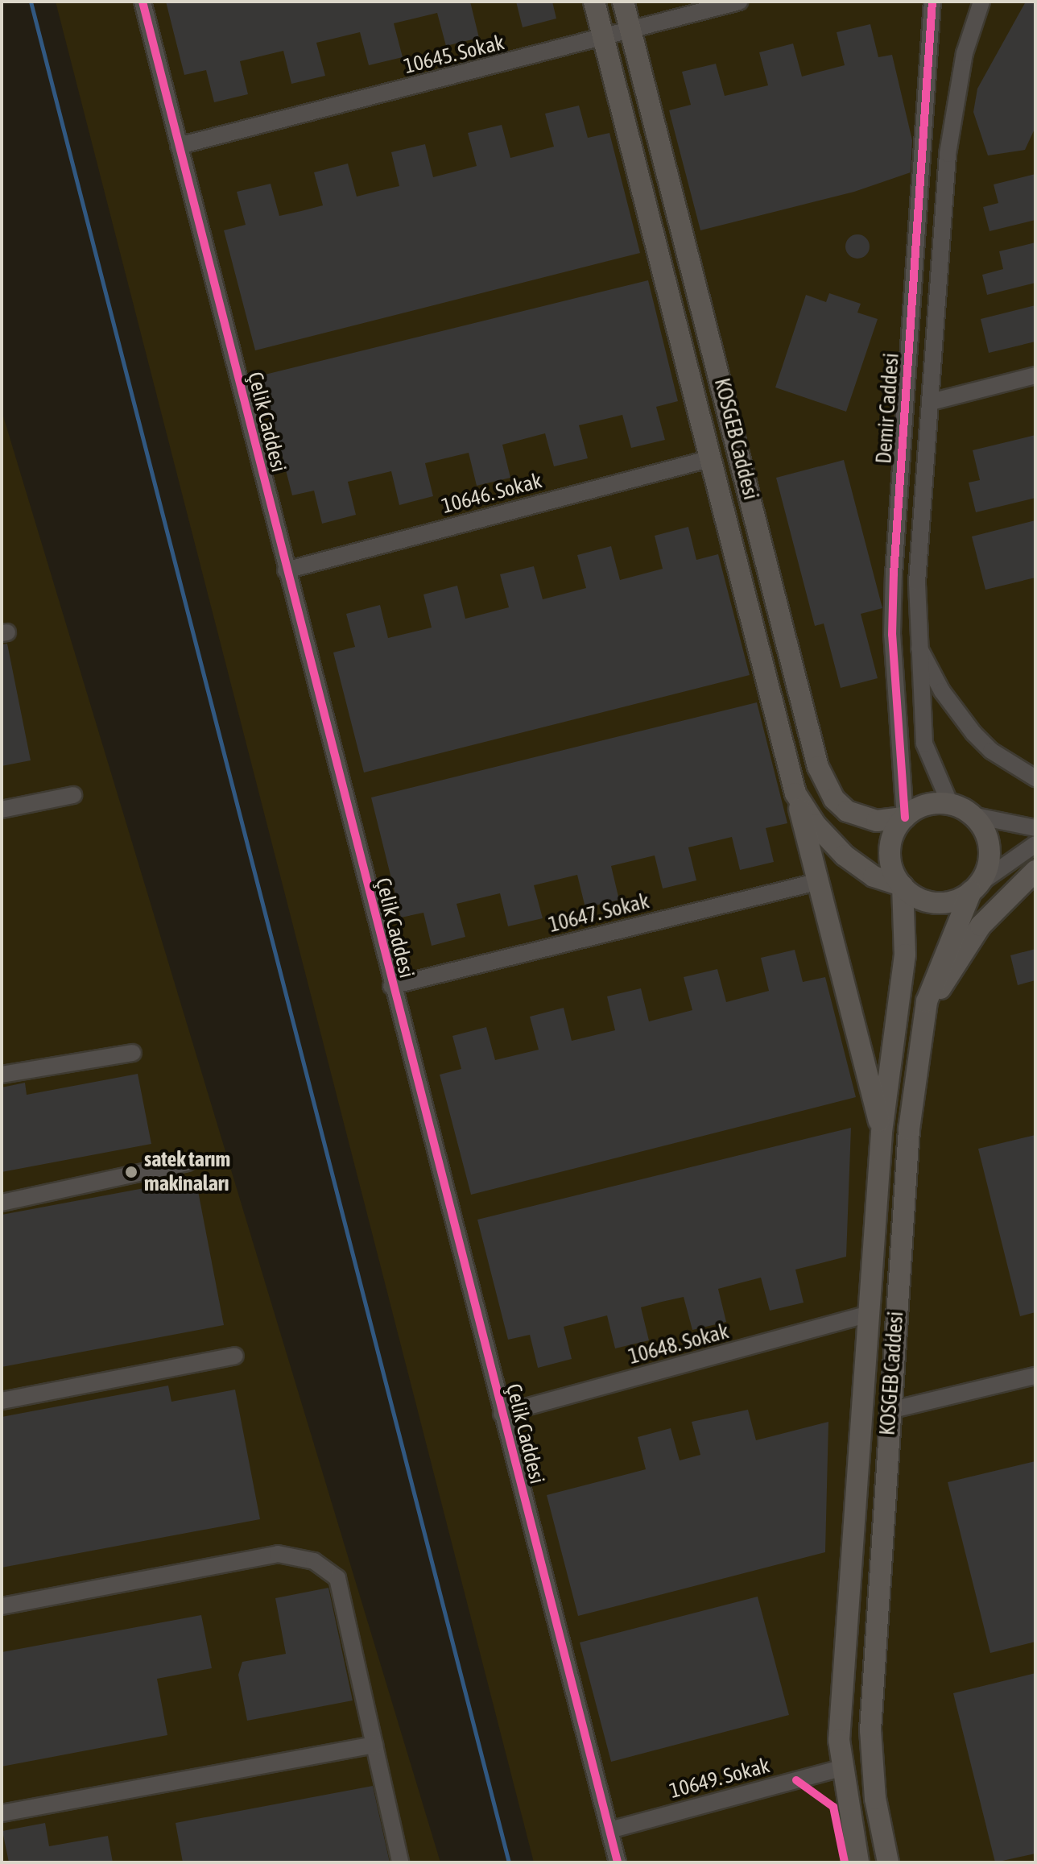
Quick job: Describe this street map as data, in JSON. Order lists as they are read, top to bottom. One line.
{"streets":{"main road":["KOSGEB Caddesi"],"street":["10645. Sokak","Demir Caddesi","Çelik Caddesi","10646. Sokak","10647. Sokak","10648. Sokak","10649. Sokak"]},"crossings":[["10645. Sokak","Çelik Caddesi"],["10645. Sokak","KOSGEB Caddesi"],["Demir Caddesi","KOSGEB Caddesi"],["Çelik Caddesi","10646. Sokak"],["Çelik Caddesi","10647. Sokak"],["Çelik Caddesi","10648. Sokak"],["Çelik Caddesi","10649. Sokak"],["KOSGEB Caddesi","10646. Sokak"],["KOSGEB Caddesi","10647. Sokak"],["KOSGEB Caddesi","10648. Sokak"],["KOSGEB Caddesi","10649. Sokak"]],"places":["satek tarım makinaları"]}
